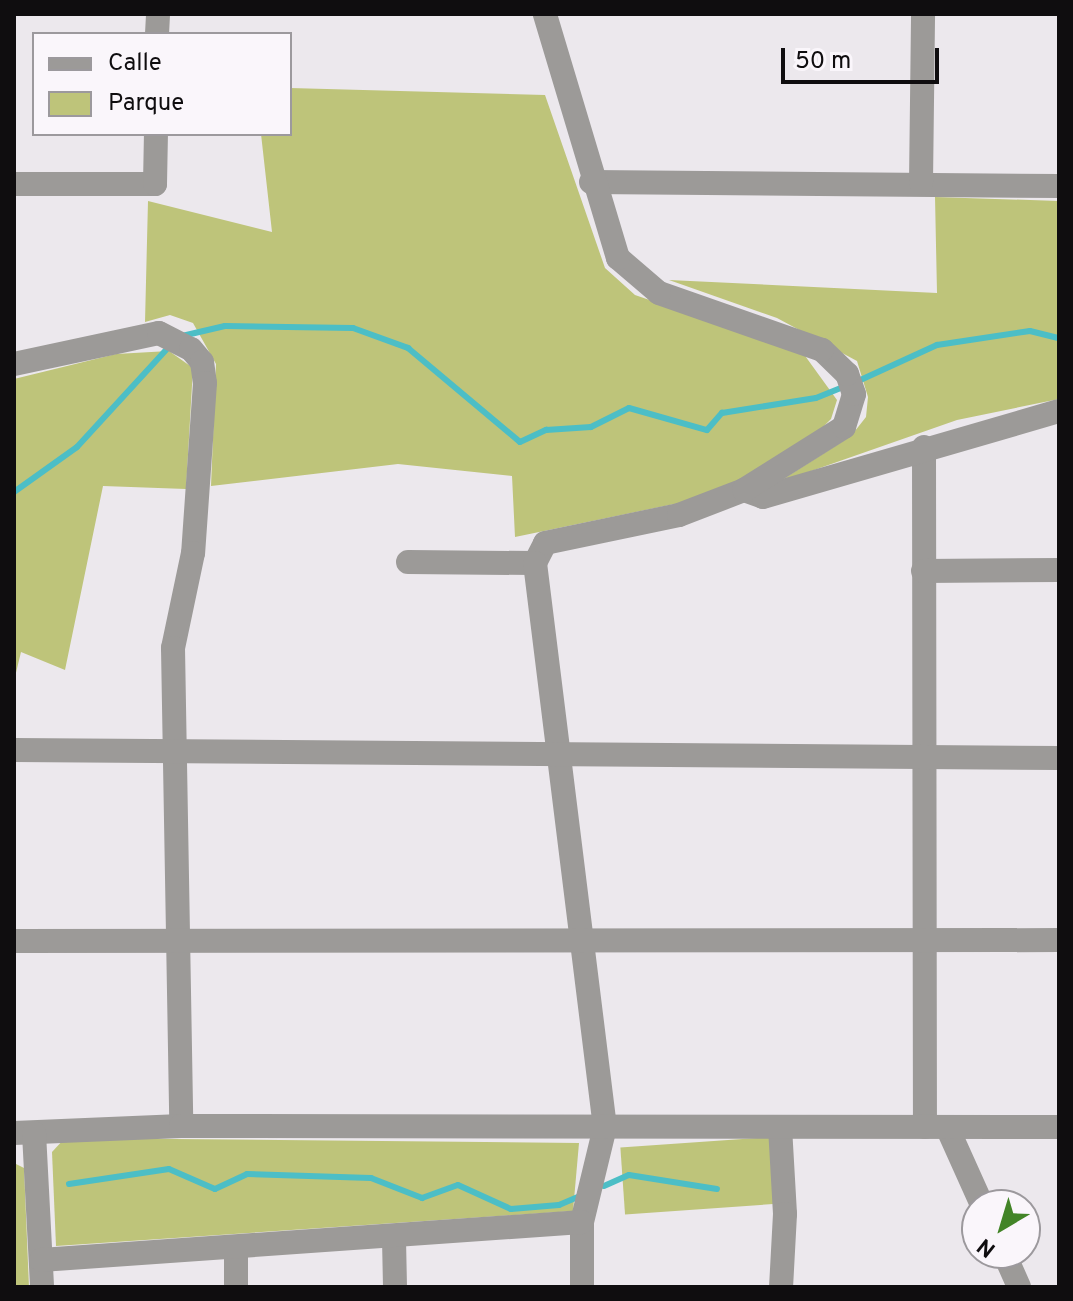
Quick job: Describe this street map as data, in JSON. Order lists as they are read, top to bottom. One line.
{"legend":["Calle","Parque"],"scale_bar":"50 m","north":"bottom left"}
